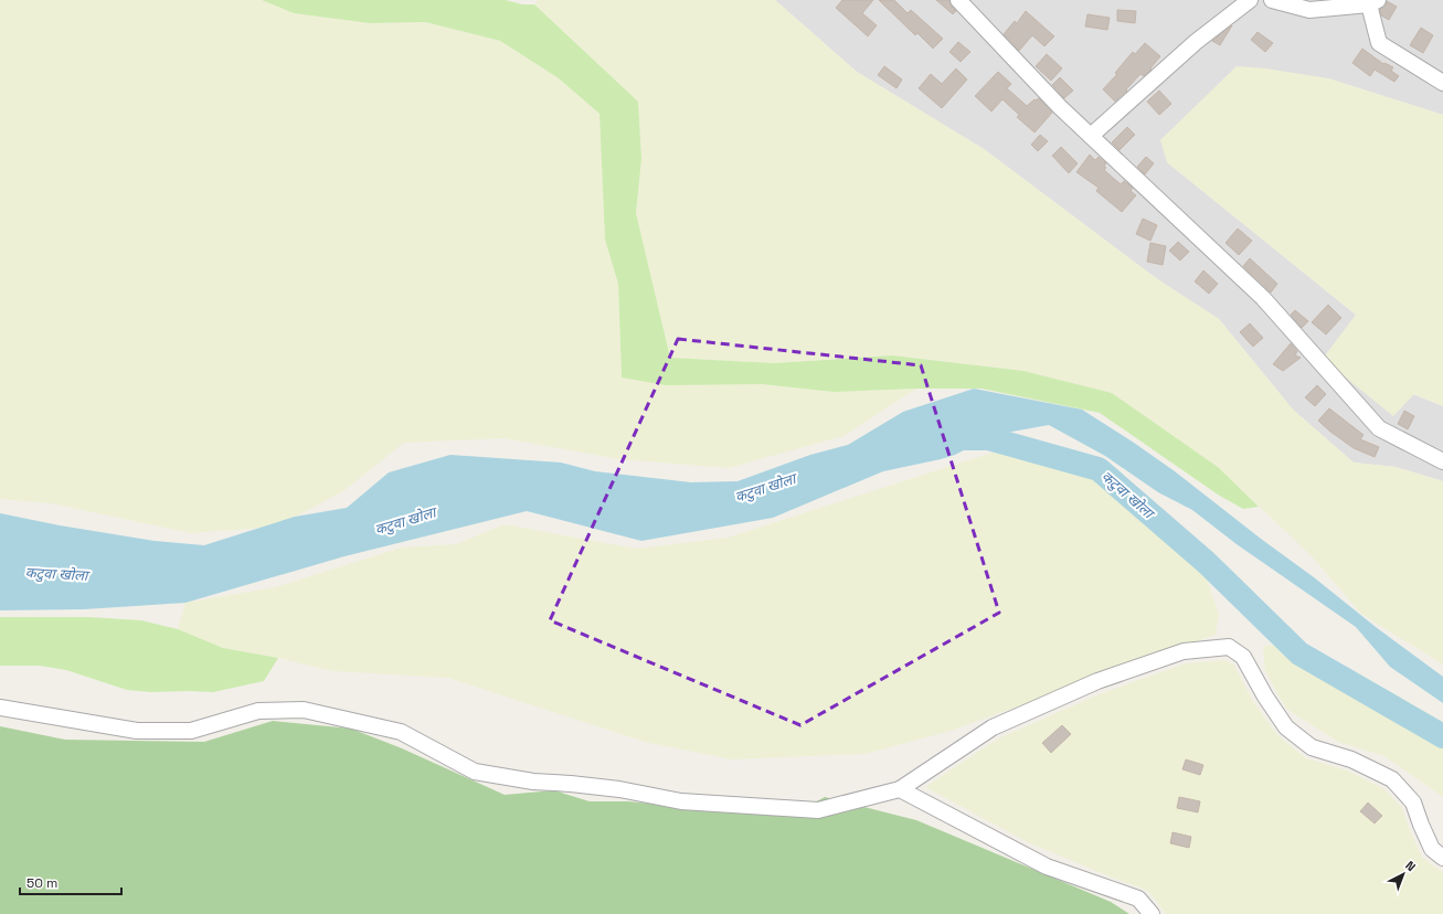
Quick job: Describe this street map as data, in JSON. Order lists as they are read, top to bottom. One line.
{"water":["कटुवा खोला"],"scale_bar":"50 m","north":"top right"}
